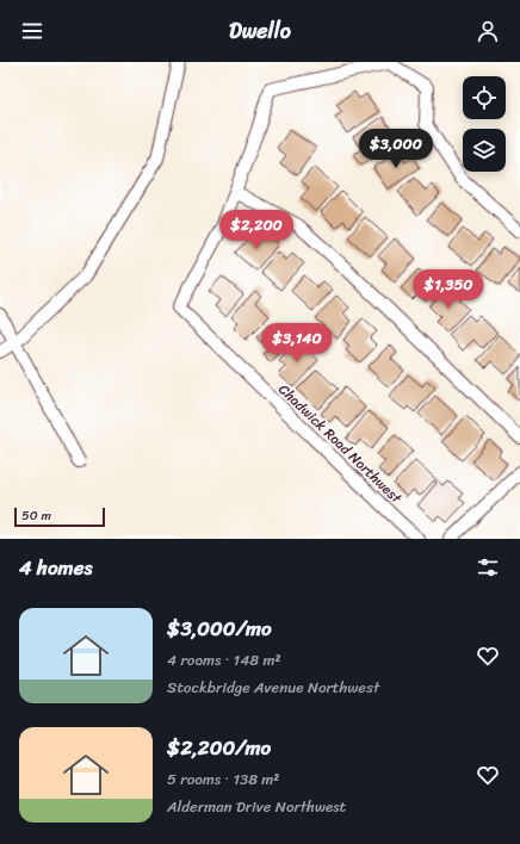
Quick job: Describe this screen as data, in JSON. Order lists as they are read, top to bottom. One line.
{"streets":{"street":["Chadwick Road Northwest"]},"scale_bar":"50 m","page":{"header":"Dwello","price":["$3,000","$2,200","$1,350","$3,140"],"scale":"50 m","heading":"4 homes","list":[{"name":"$3,000/mo","note":"4 rooms · 148 m² · Stockbridge Avenue Northwest"},{"name":"$2,200/mo","note":"5 rooms · 138 m² · Alderman Drive Northwest"}]}}
